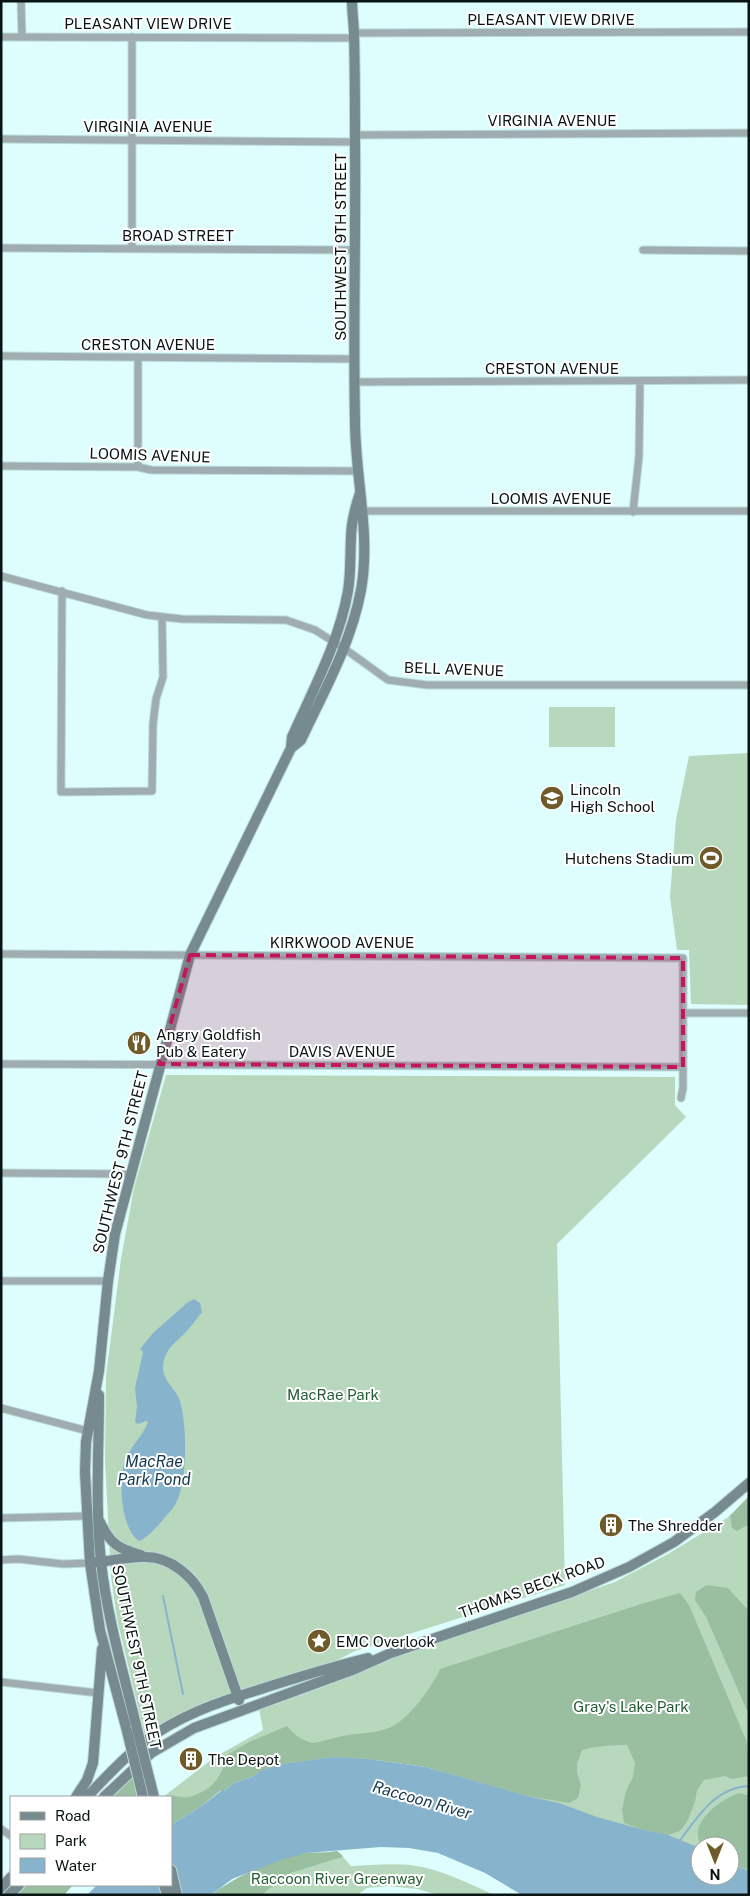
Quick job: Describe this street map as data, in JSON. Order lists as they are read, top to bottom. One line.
{"streets":{"main road":["SOUTHWEST 9TH STREET","THOMAS BECK ROAD"],"street":["PLEASANT VIEW DRIVE","VIRGINIA AVENUE","BROAD STREET","CRESTON AVENUE","LOOMIS AVENUE","BELL AVENUE","KIRKWOOD AVENUE","DAVIS AVENUE"]},"crossings":[["PLEASANT VIEW DRIVE","SOUTHWEST 9TH STREET"],["VIRGINIA AVENUE","SOUTHWEST 9TH STREET"],["BROAD STREET","SOUTHWEST 9TH STREET"],["SOUTHWEST 9TH STREET","CRESTON AVENUE"],["SOUTHWEST 9TH STREET","LOOMIS AVENUE"],["SOUTHWEST 9TH STREET","BELL AVENUE"],["SOUTHWEST 9TH STREET","KIRKWOOD AVENUE"],["SOUTHWEST 9TH STREET","DAVIS AVENUE"]],"water":["MacRae Park Pond","Raccoon River"],"parks":["MacRae Park","Gray's Lake Park","Raccoon River Greenway"],"places":{"school or university":["Lincoln High School"],"sports":["Hutchens Stadium"],"restaurant":["Angry Goldfish Pub & Eatery"],"building":["The Shredder","The Depot"],"place":["EMC Overlook"]},"legend":["Road","Park","Water"],"north":"bottom"}
